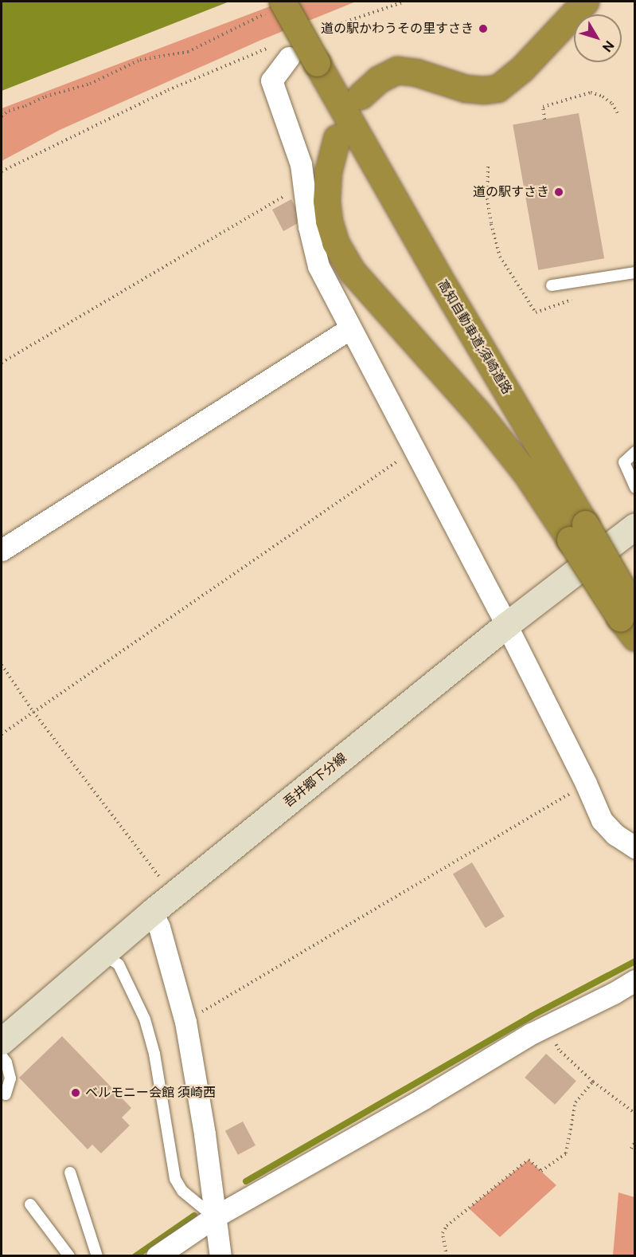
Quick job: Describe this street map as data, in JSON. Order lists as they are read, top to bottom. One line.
{"streets":{"highway":["高知自動車道;須崎道路"],"main road":["吾井郷下分線"]},"places":["道の駅かわうその里すさき","道の駅すさき","ベルモニー会館 須崎西"],"north":"bottom right"}
